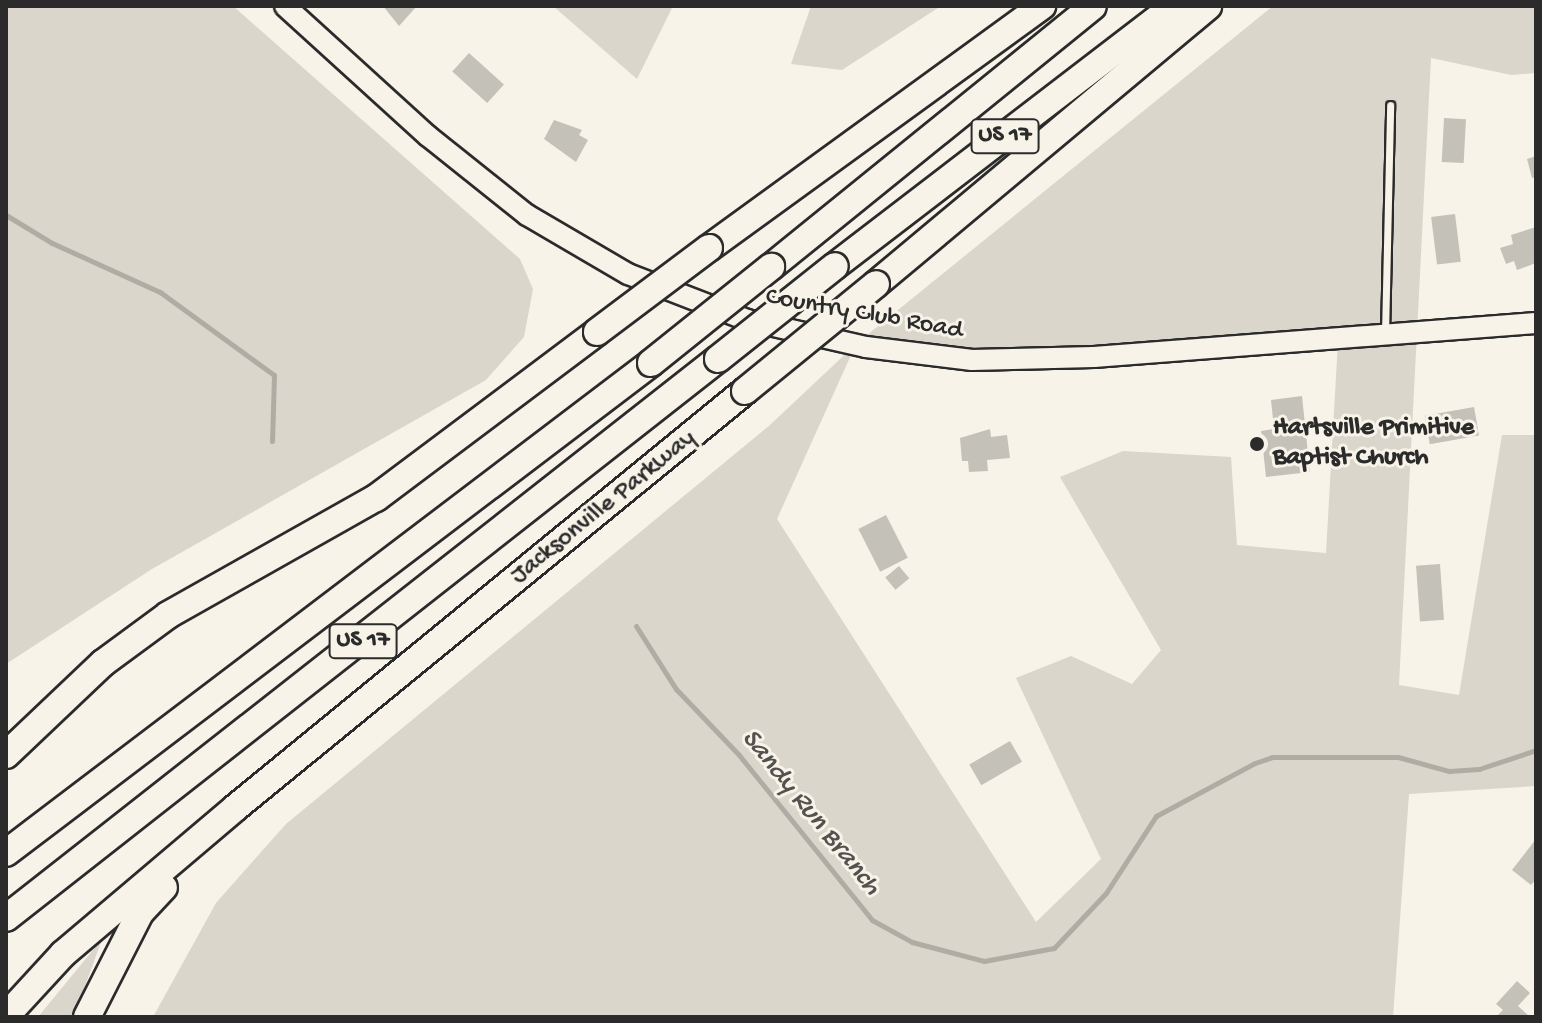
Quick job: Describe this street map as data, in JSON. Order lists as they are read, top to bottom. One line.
{"streets":{"highway":["US 17","Jacksonville Parkway"],"main road":["Country Club Road"]},"water":["Sandy Run Branch"],"places":["Hartsville Primitive Baptist Church"]}
